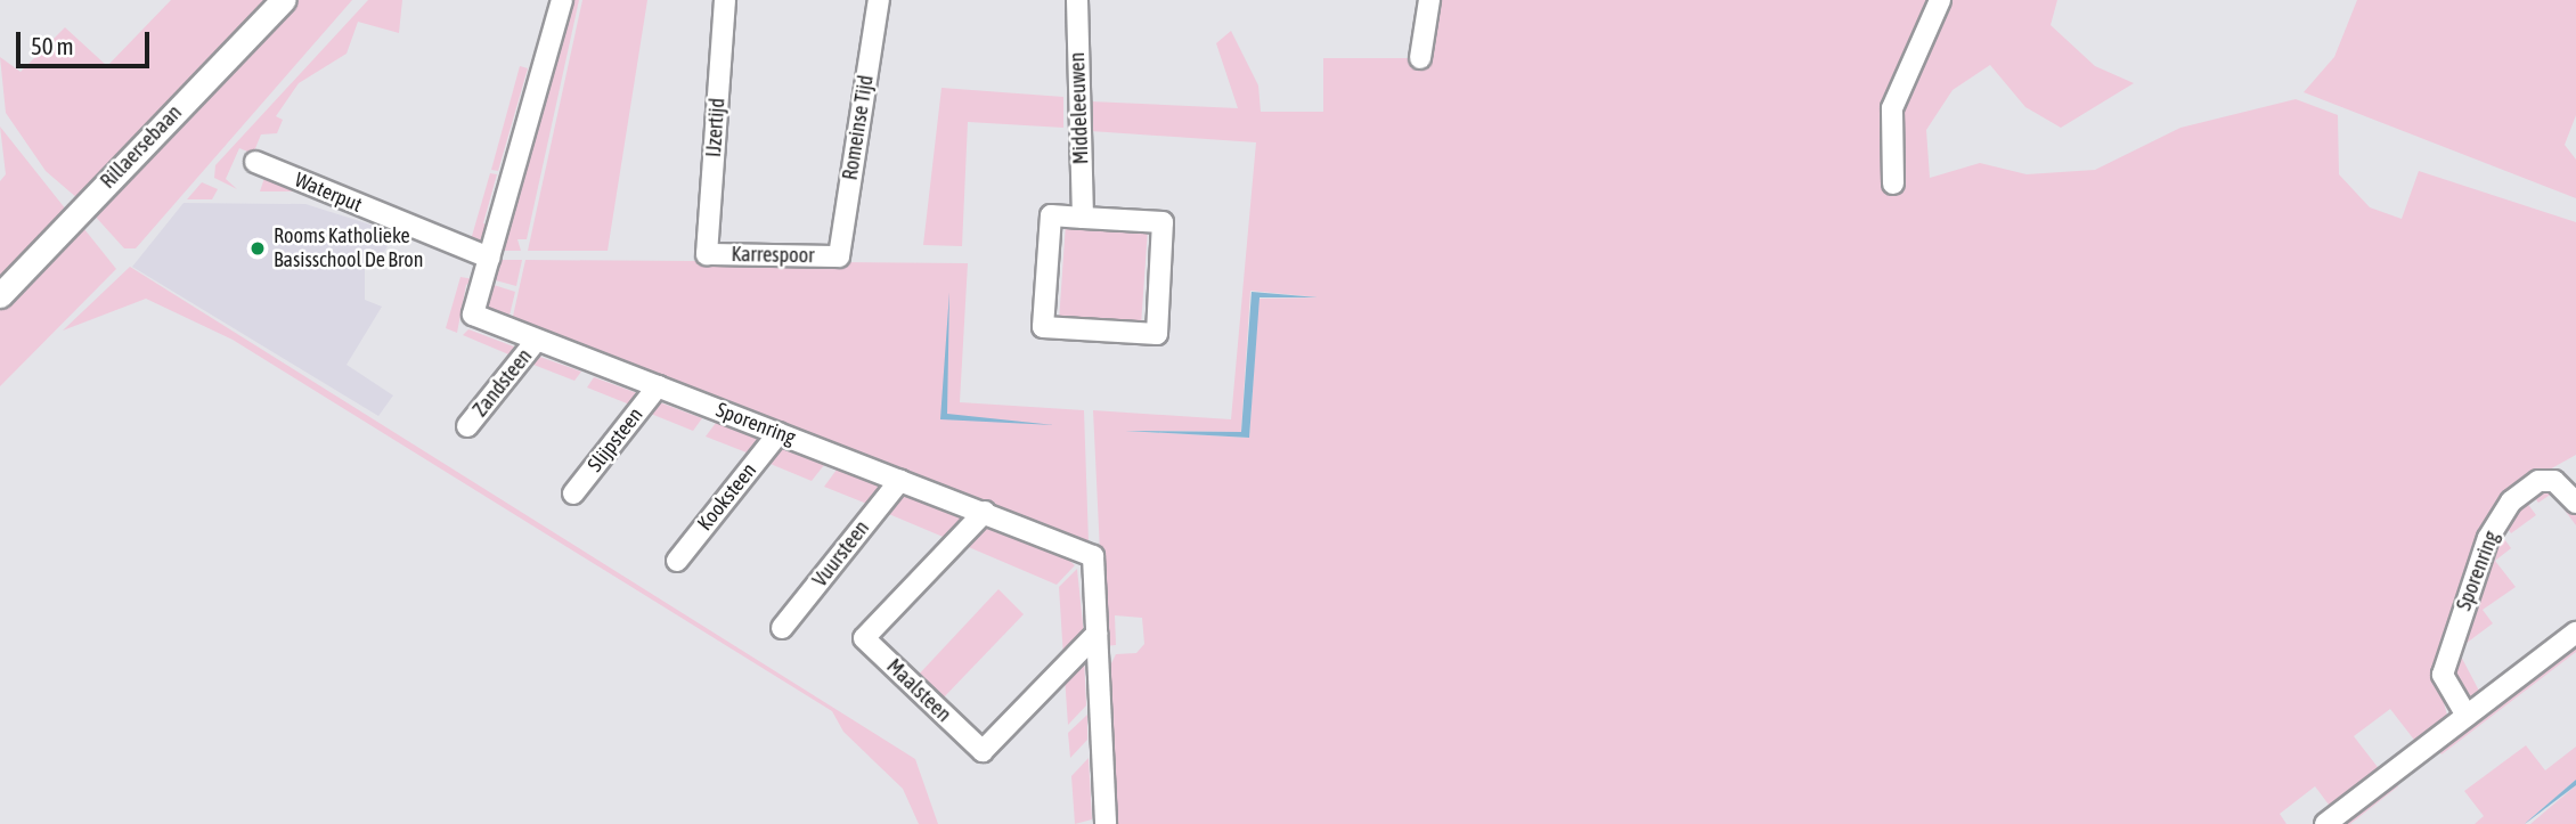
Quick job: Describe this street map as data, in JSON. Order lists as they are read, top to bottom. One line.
{"streets":{"street":["Middeleeuwen","IJzertijd","Romeinse Tijd","Rillaersebaan","Waterput","Karrespoor","Zandsteen","Sporenring","Slijpsteen","Kooksteen","Vuursteen","Maalsteen"]},"crossings":[["IJzertijd","Karrespoor"],["Romeinse Tijd","Karrespoor"],["Waterput","Sporenring"],["Zandsteen","Sporenring"],["Sporenring","Slijpsteen"],["Sporenring","Kooksteen"],["Sporenring","Vuursteen"],["Sporenring","Maalsteen"]],"places":["Rooms Katholieke Basisschool De Bron"],"scale_bar":"50 m"}
